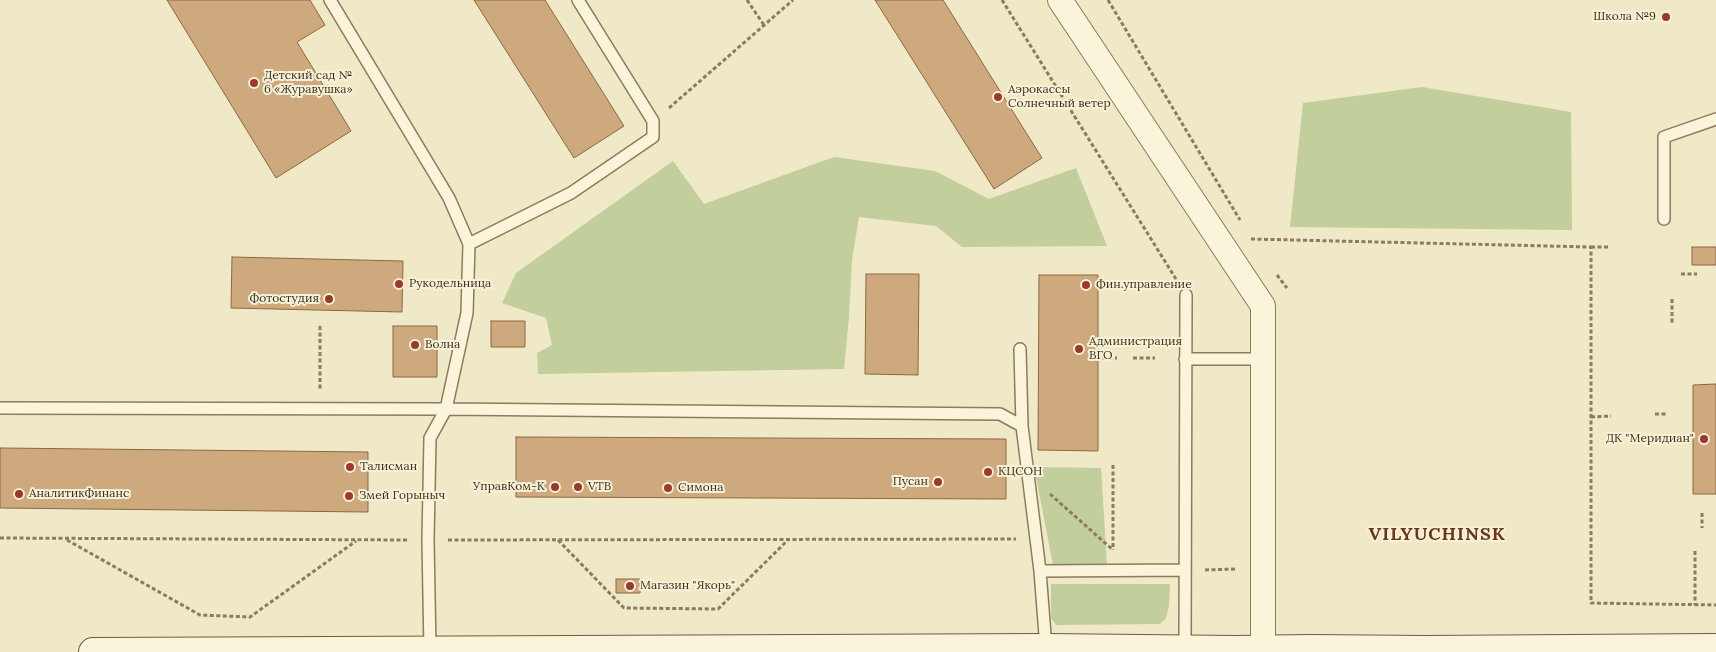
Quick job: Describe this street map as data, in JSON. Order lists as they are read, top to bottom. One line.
{"districts":["VILYUCHINSK"],"places":["Школа №9","Детский сад № 6 «Журавушка»","Аэрокассы Солнечный ветер","Рукодельница","Фин.управление","Фотостудия","Волна","Администрация ВГО","ДК \"Меридиан\"","Талисман","КЦСОН","Пусан","УправКом-К","VTB","Симона","АналитикФинанс","Змей Горыныч","Магазин \"Якорь\""]}
